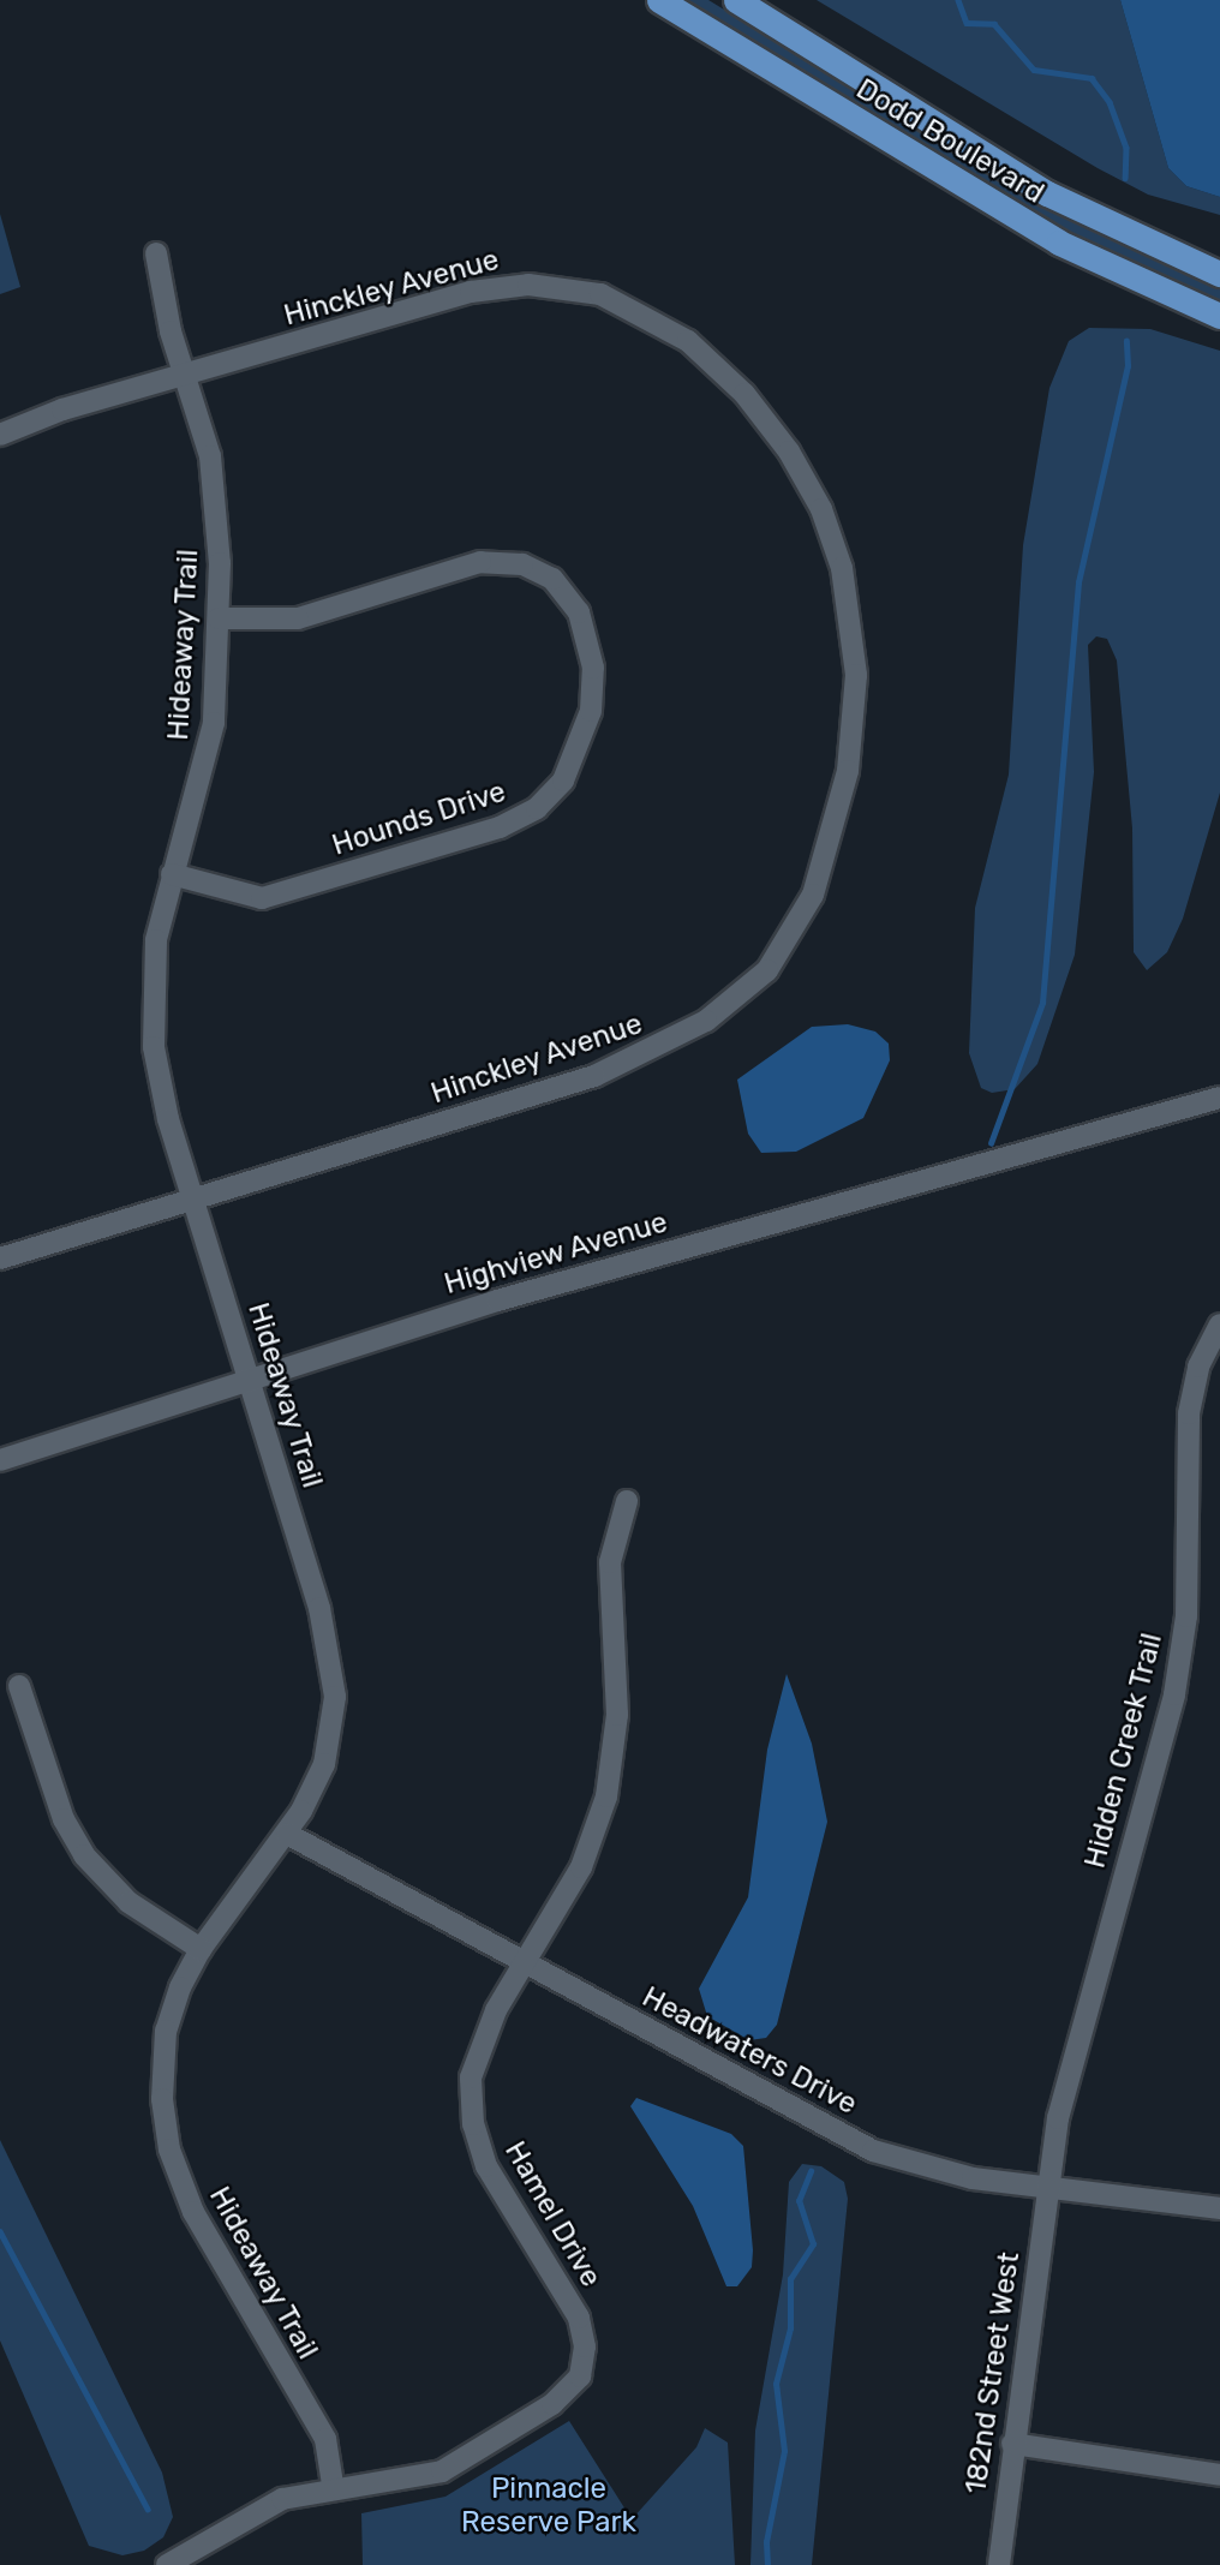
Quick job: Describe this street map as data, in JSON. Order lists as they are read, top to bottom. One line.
{"streets":{"main road":["Dodd Boulevard"],"street":["Hinckley Avenue","Hideaway Trail","Hounds Drive","Highview Avenue","Hidden Creek Trail","Headwaters Drive","Hamel Drive","182nd Street West"]},"crossings":[["Hinckley Avenue","Hideaway Trail"],["Hideaway Trail","Hounds Drive"],["Hideaway Trail","Highview Avenue"],["Hideaway Trail","Headwaters Drive"],["Hideaway Trail","Hamel Drive"],["Hidden Creek Trail","Headwaters Drive"],["Hidden Creek Trail","182nd Street West"],["Headwaters Drive","Hamel Drive"],["Headwaters Drive","182nd Street West"]],"parks":["Pinnacle Reserve Park"]}
